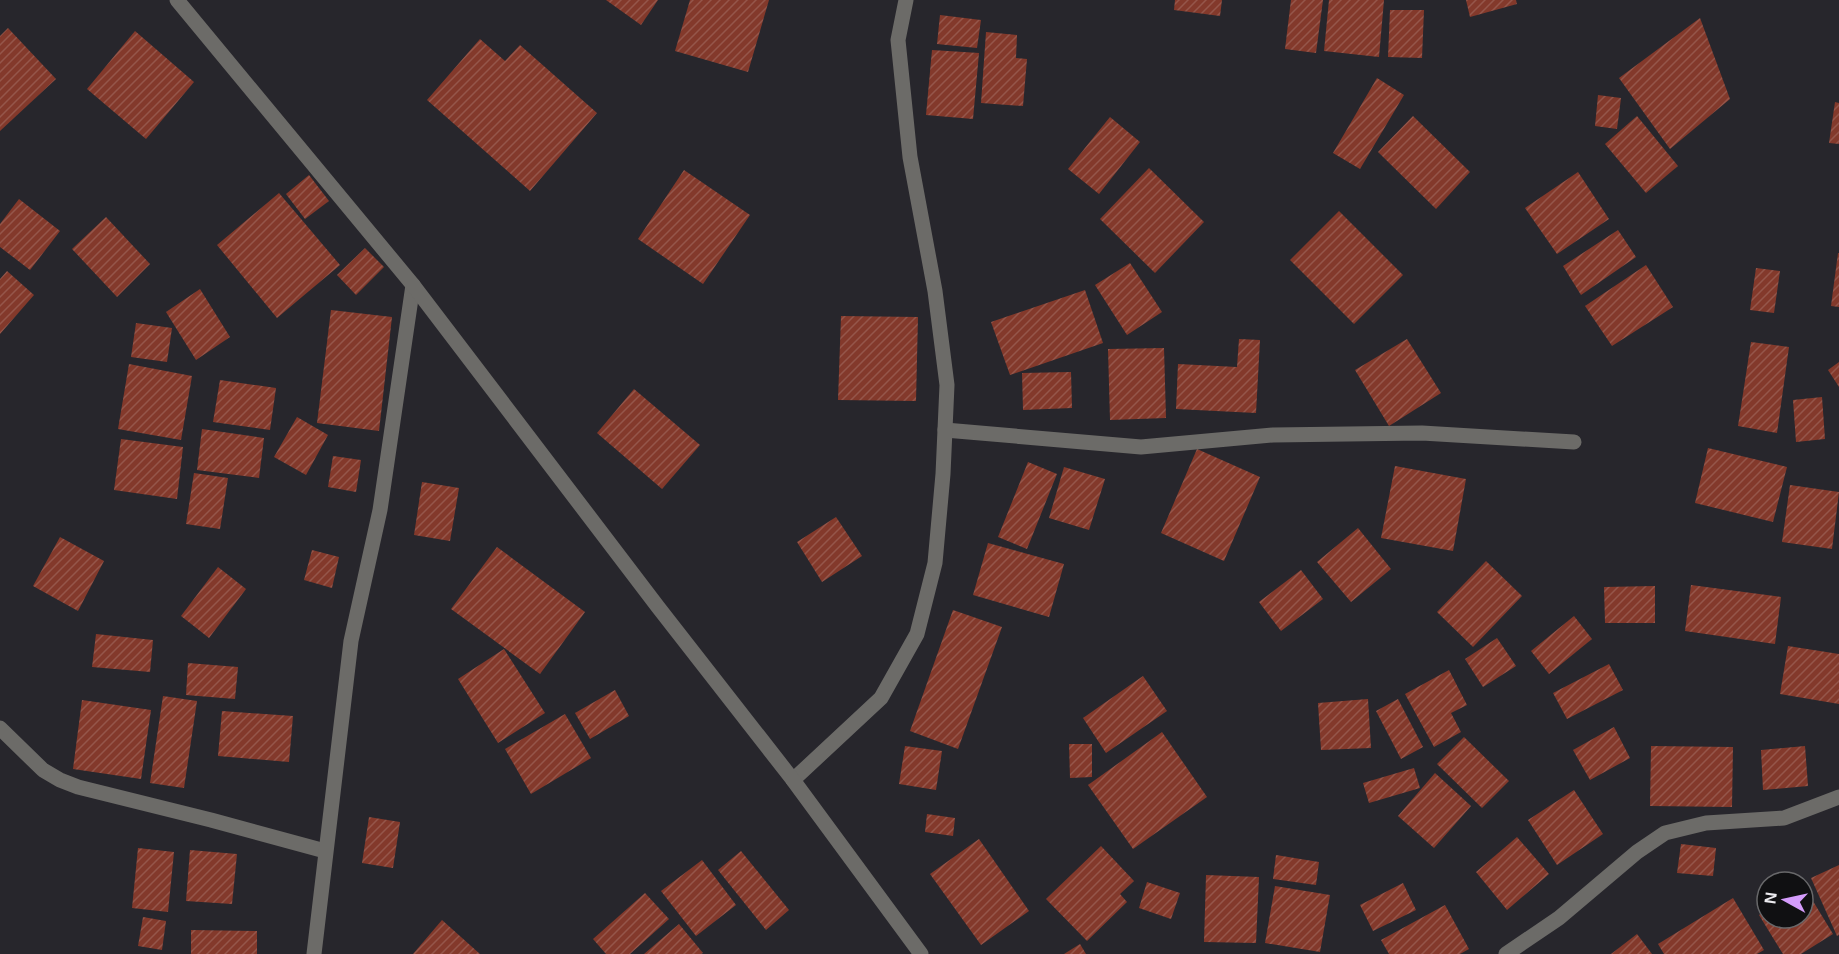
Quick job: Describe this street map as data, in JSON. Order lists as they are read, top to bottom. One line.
{"north":"left"}
